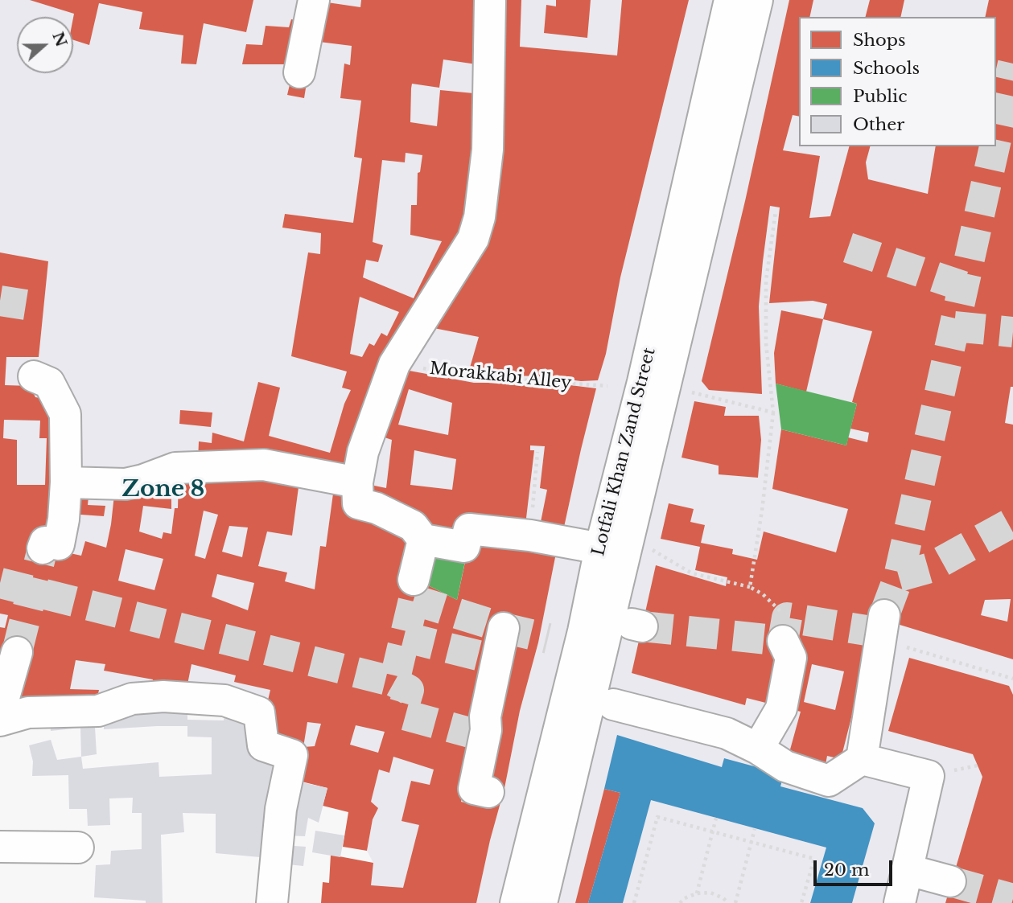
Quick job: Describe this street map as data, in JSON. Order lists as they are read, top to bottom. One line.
{"streets":{"street":["Lotfali Khan Zand Street"],"path":["Morakkabi Alley"]},"districts":["Zone 8"],"legend":["Shops","Schools","Public","Other"],"scale_bar":"20 m","north":"right"}
